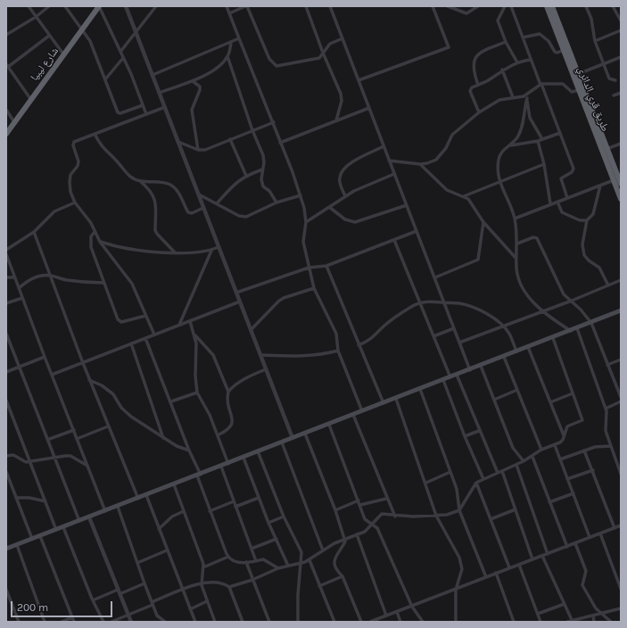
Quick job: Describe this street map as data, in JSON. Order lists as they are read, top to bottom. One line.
{"streets":{"highway":["شارع ليبيا","طريق قري الدائري"]},"scale_bar":"200 m"}
